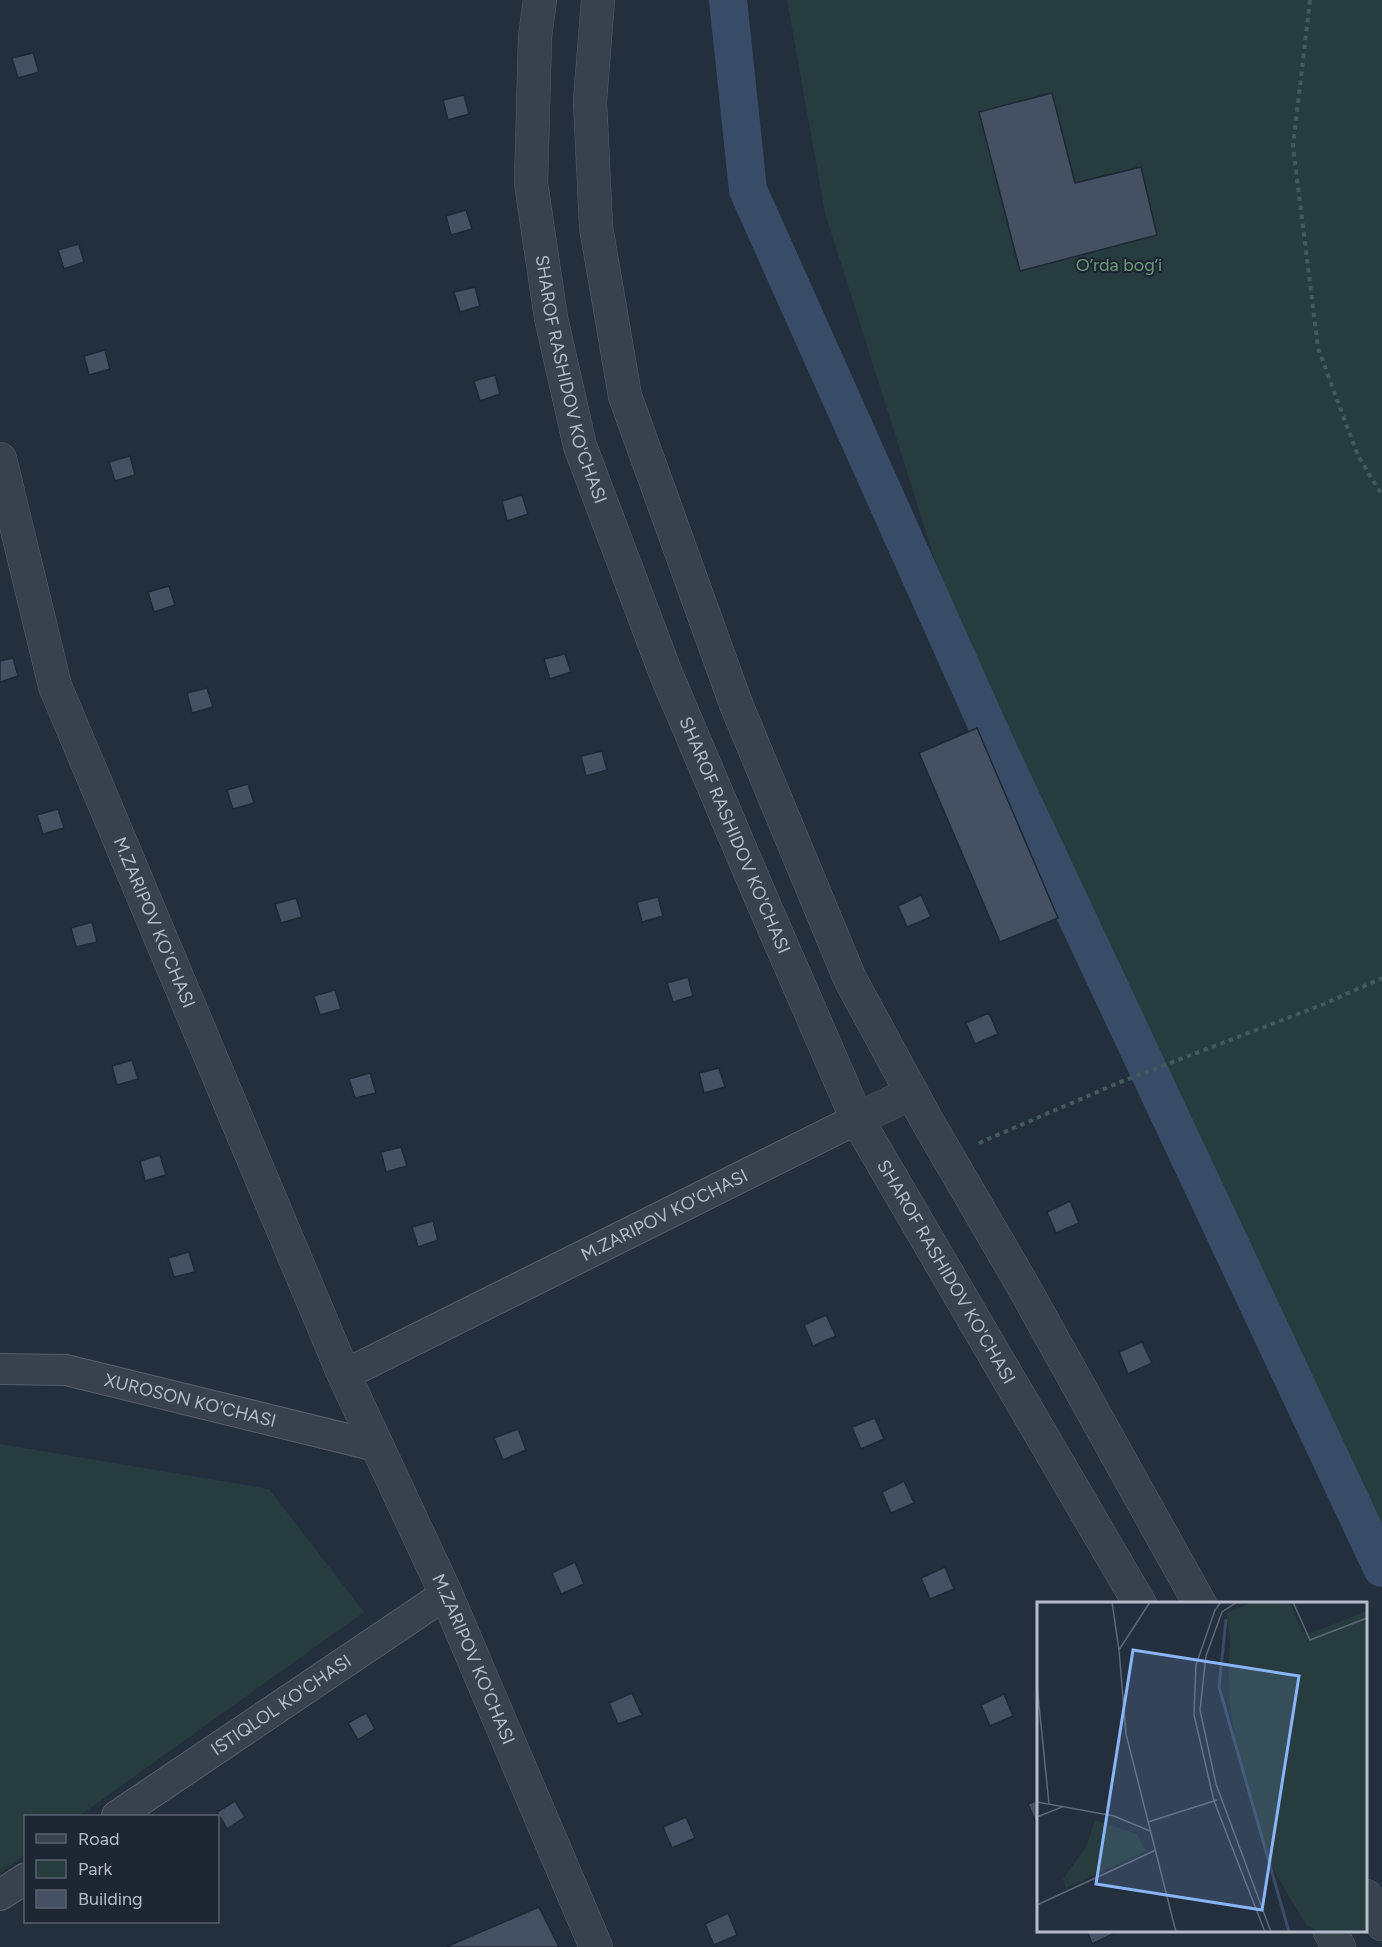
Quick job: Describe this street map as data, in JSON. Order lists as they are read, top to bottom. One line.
{"streets":{"street":["SHAROF RASHIDOV KO'CHASI","M.ZARIPOV KO'CHASI","XUROSON KO'CHASI","ISTIQLOL KO'CHASI"]},"crossings":[["SHAROF RASHIDOV KO'CHASI","M.ZARIPOV KO'CHASI"],["M.ZARIPOV KO'CHASI","XUROSON KO'CHASI"],["M.ZARIPOV KO'CHASI","ISTIQLOL KO'CHASI"]],"parks":["O’rda bog’i"],"legend":["Road","Park","Building"]}
